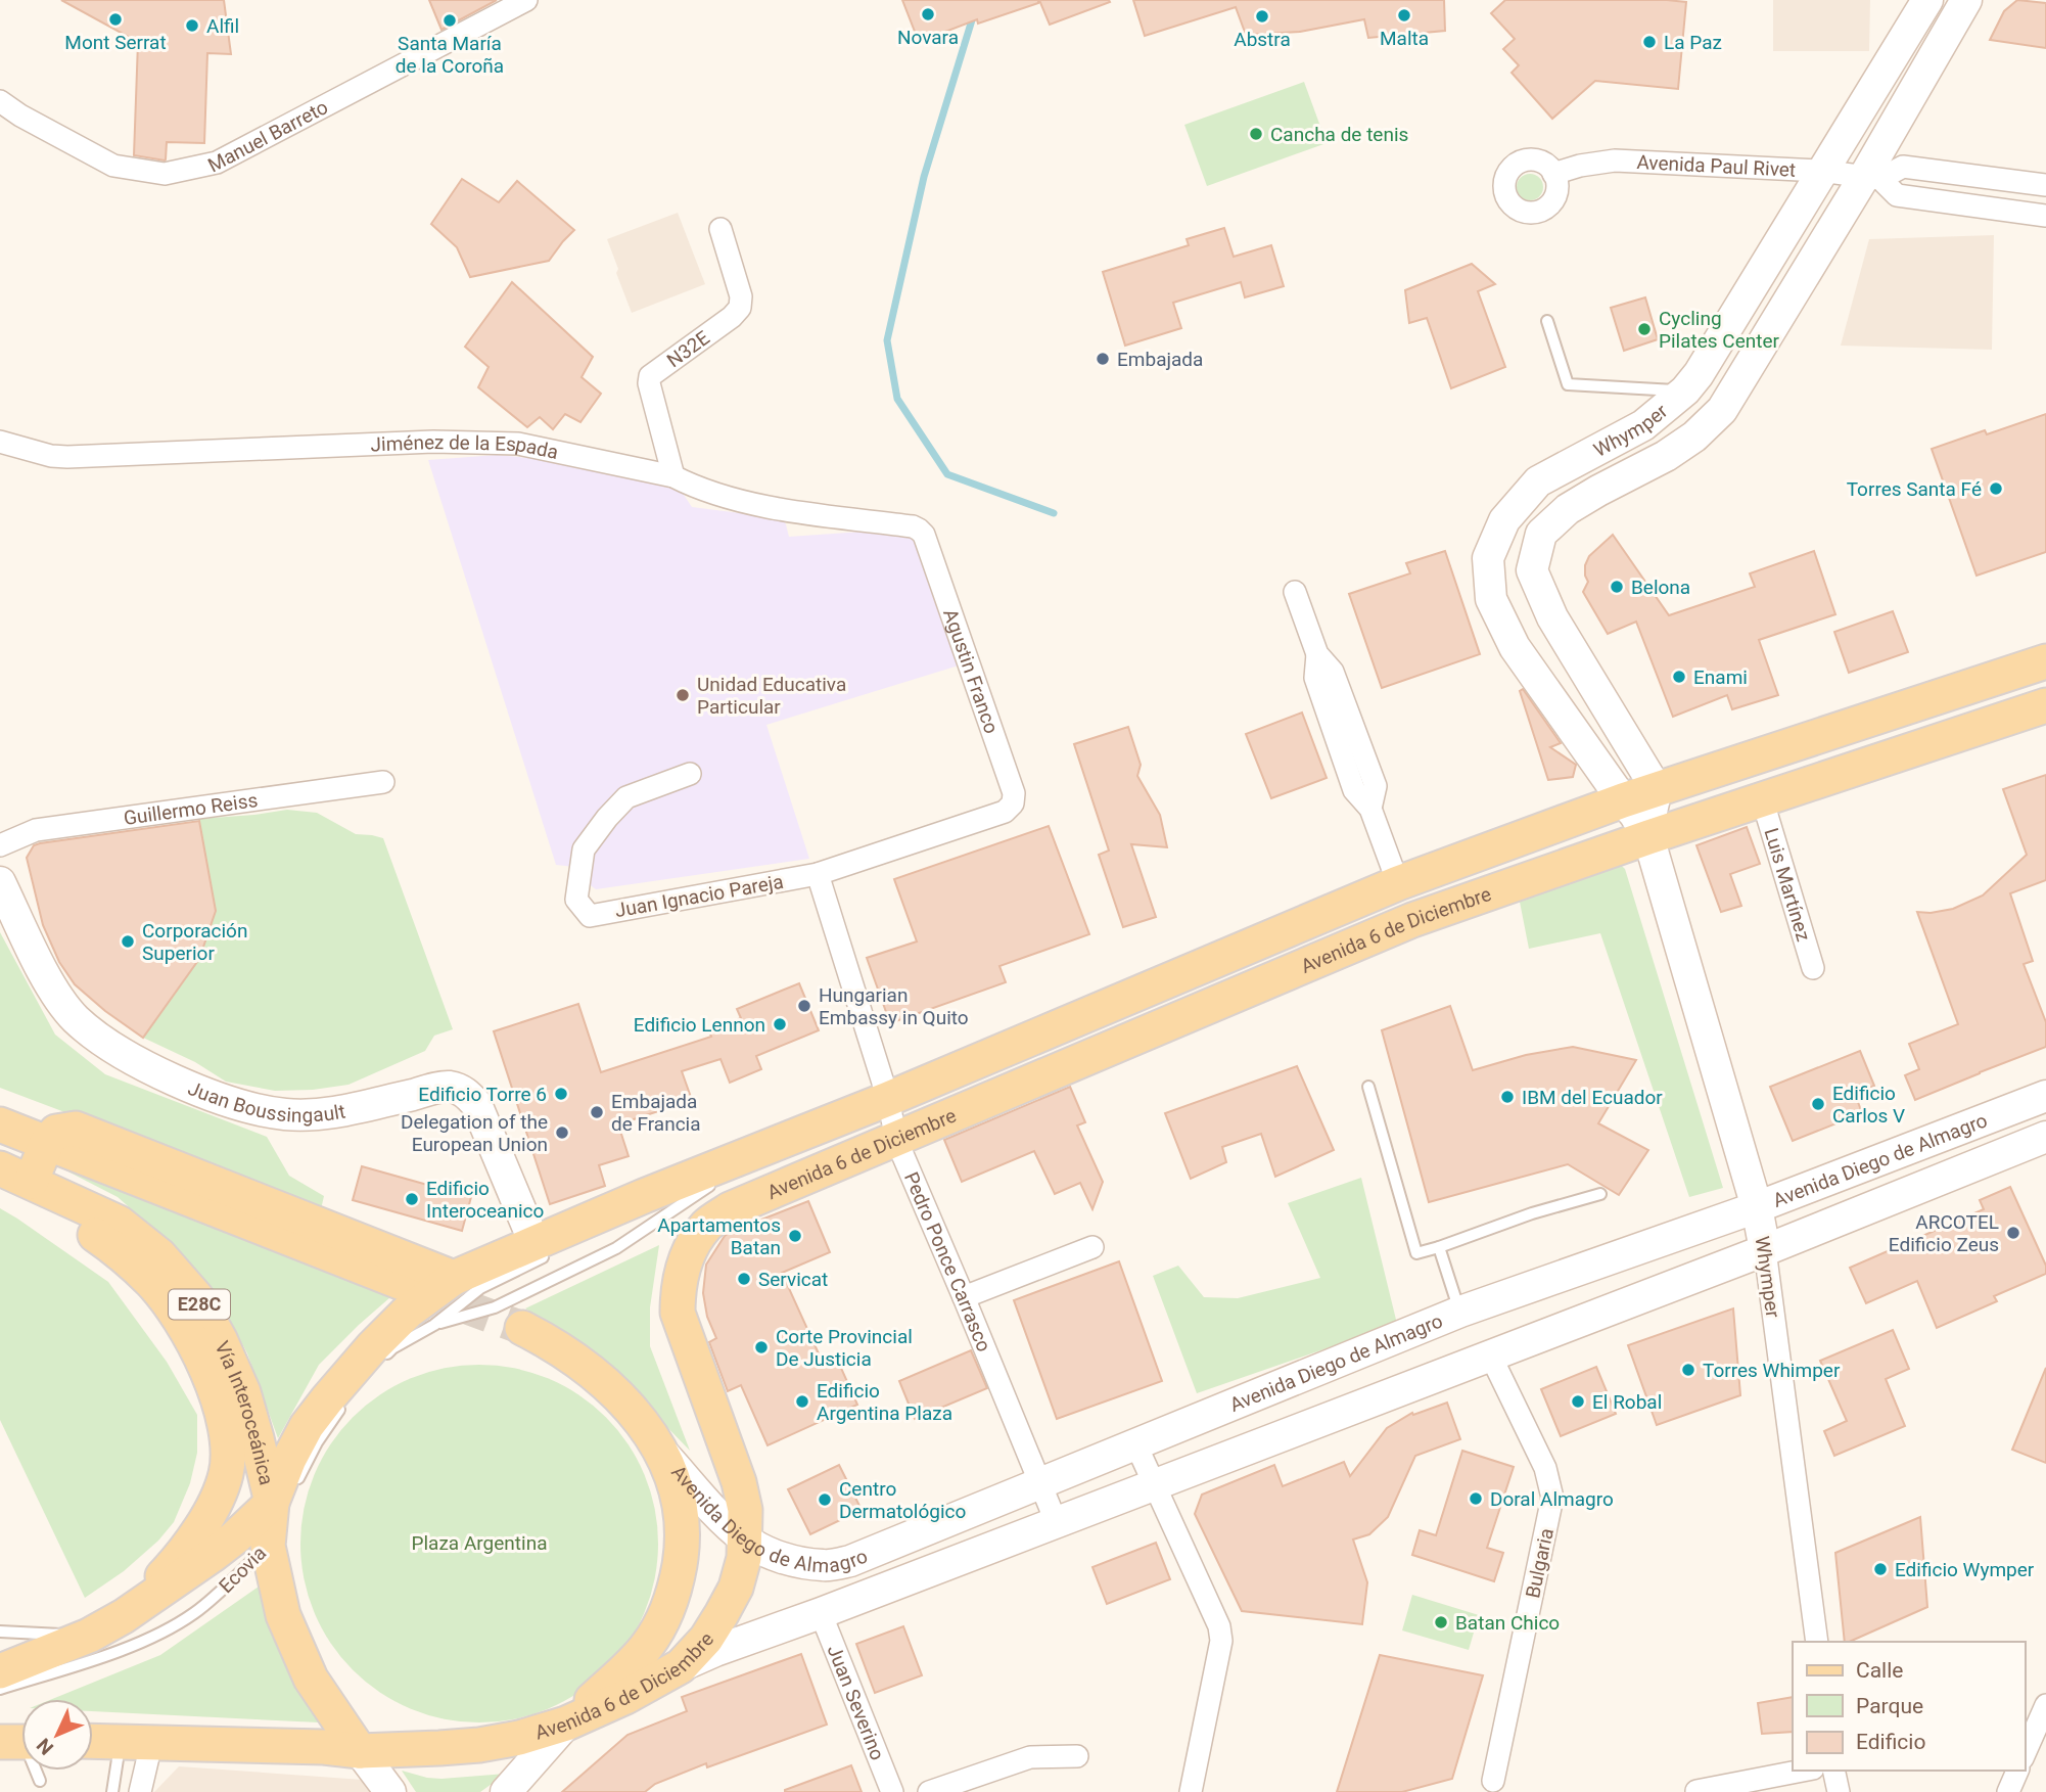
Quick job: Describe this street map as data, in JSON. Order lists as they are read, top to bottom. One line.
{"streets":{"main road":["Whymper","Avenida 6 de Diciembre","Juan Boussingault","Avenida Diego de Almagro","E28C","Vía Interoceánica"],"street":["Manuel Barreto","Avenida Paul Rivet","N32E","Jiménez de la Espada","Agustin Franco","Guillermo Reiss","Luis Martínez","Juan Ignacio Pareja","Pedro Ponce Carrasco","Bulgaria","Juan Severino"],"lane":["Ecovia"]},"crossings":[["Avenida Paul Rivet","Whymper"],["N32E","Jiménez de la Espada"],["Whymper","Avenida 6 de Diciembre"],["Whymper","Avenida Diego de Almagro"],["Jiménez de la Espada","Agustin Franco"],["Agustin Franco","Juan Ignacio Pareja"],["Luis Martínez","Avenida 6 de Diciembre"],["Juan Ignacio Pareja","Pedro Ponce Carrasco"],["Avenida 6 de Diciembre","Juan Boussingault"],["Avenida 6 de Diciembre","Avenida Diego de Almagro"],["Avenida 6 de Diciembre","Pedro Ponce Carrasco"],["Avenida 6 de Diciembre","Vía Interoceánica"],["Avenida Diego de Almagro","Pedro Ponce Carrasco"],["Avenida Diego de Almagro","Bulgaria"],["Avenida Diego de Almagro","Juan Severino"],["Vía Interoceánica","Ecovia"]],"parks":["Plaza Argentina"],"places":["Novara","Malta","Abstra","Mont Serrat","Santa María de la Coroña","Alfil","La Paz","Cancha de tenis","Cycling Pilates Center","Embajada","Torres Santa Fé","Belona","Enami","Unidad Educativa Particular","Corporación Superior","Hungarian Embassy in Quito","Edificio Lennon","Edificio Torre 6","IBM del Ecuador","Edificio Carlos V","Embajada de Francia","Delegation of the European Union","Edificio Interoceanico","ARCOTEL Edificio Zeus","Apartamentos Batan","Servicat","Corte Provincial De Justicia","Torres Whimper","Edificio Argentina Plaza","El Robal","Doral Almagro","Centro Dermatológico","Edificio Wymper","Batan Chico"],"legend":["Calle","Parque","Edificio"],"north":"bottom left"}
